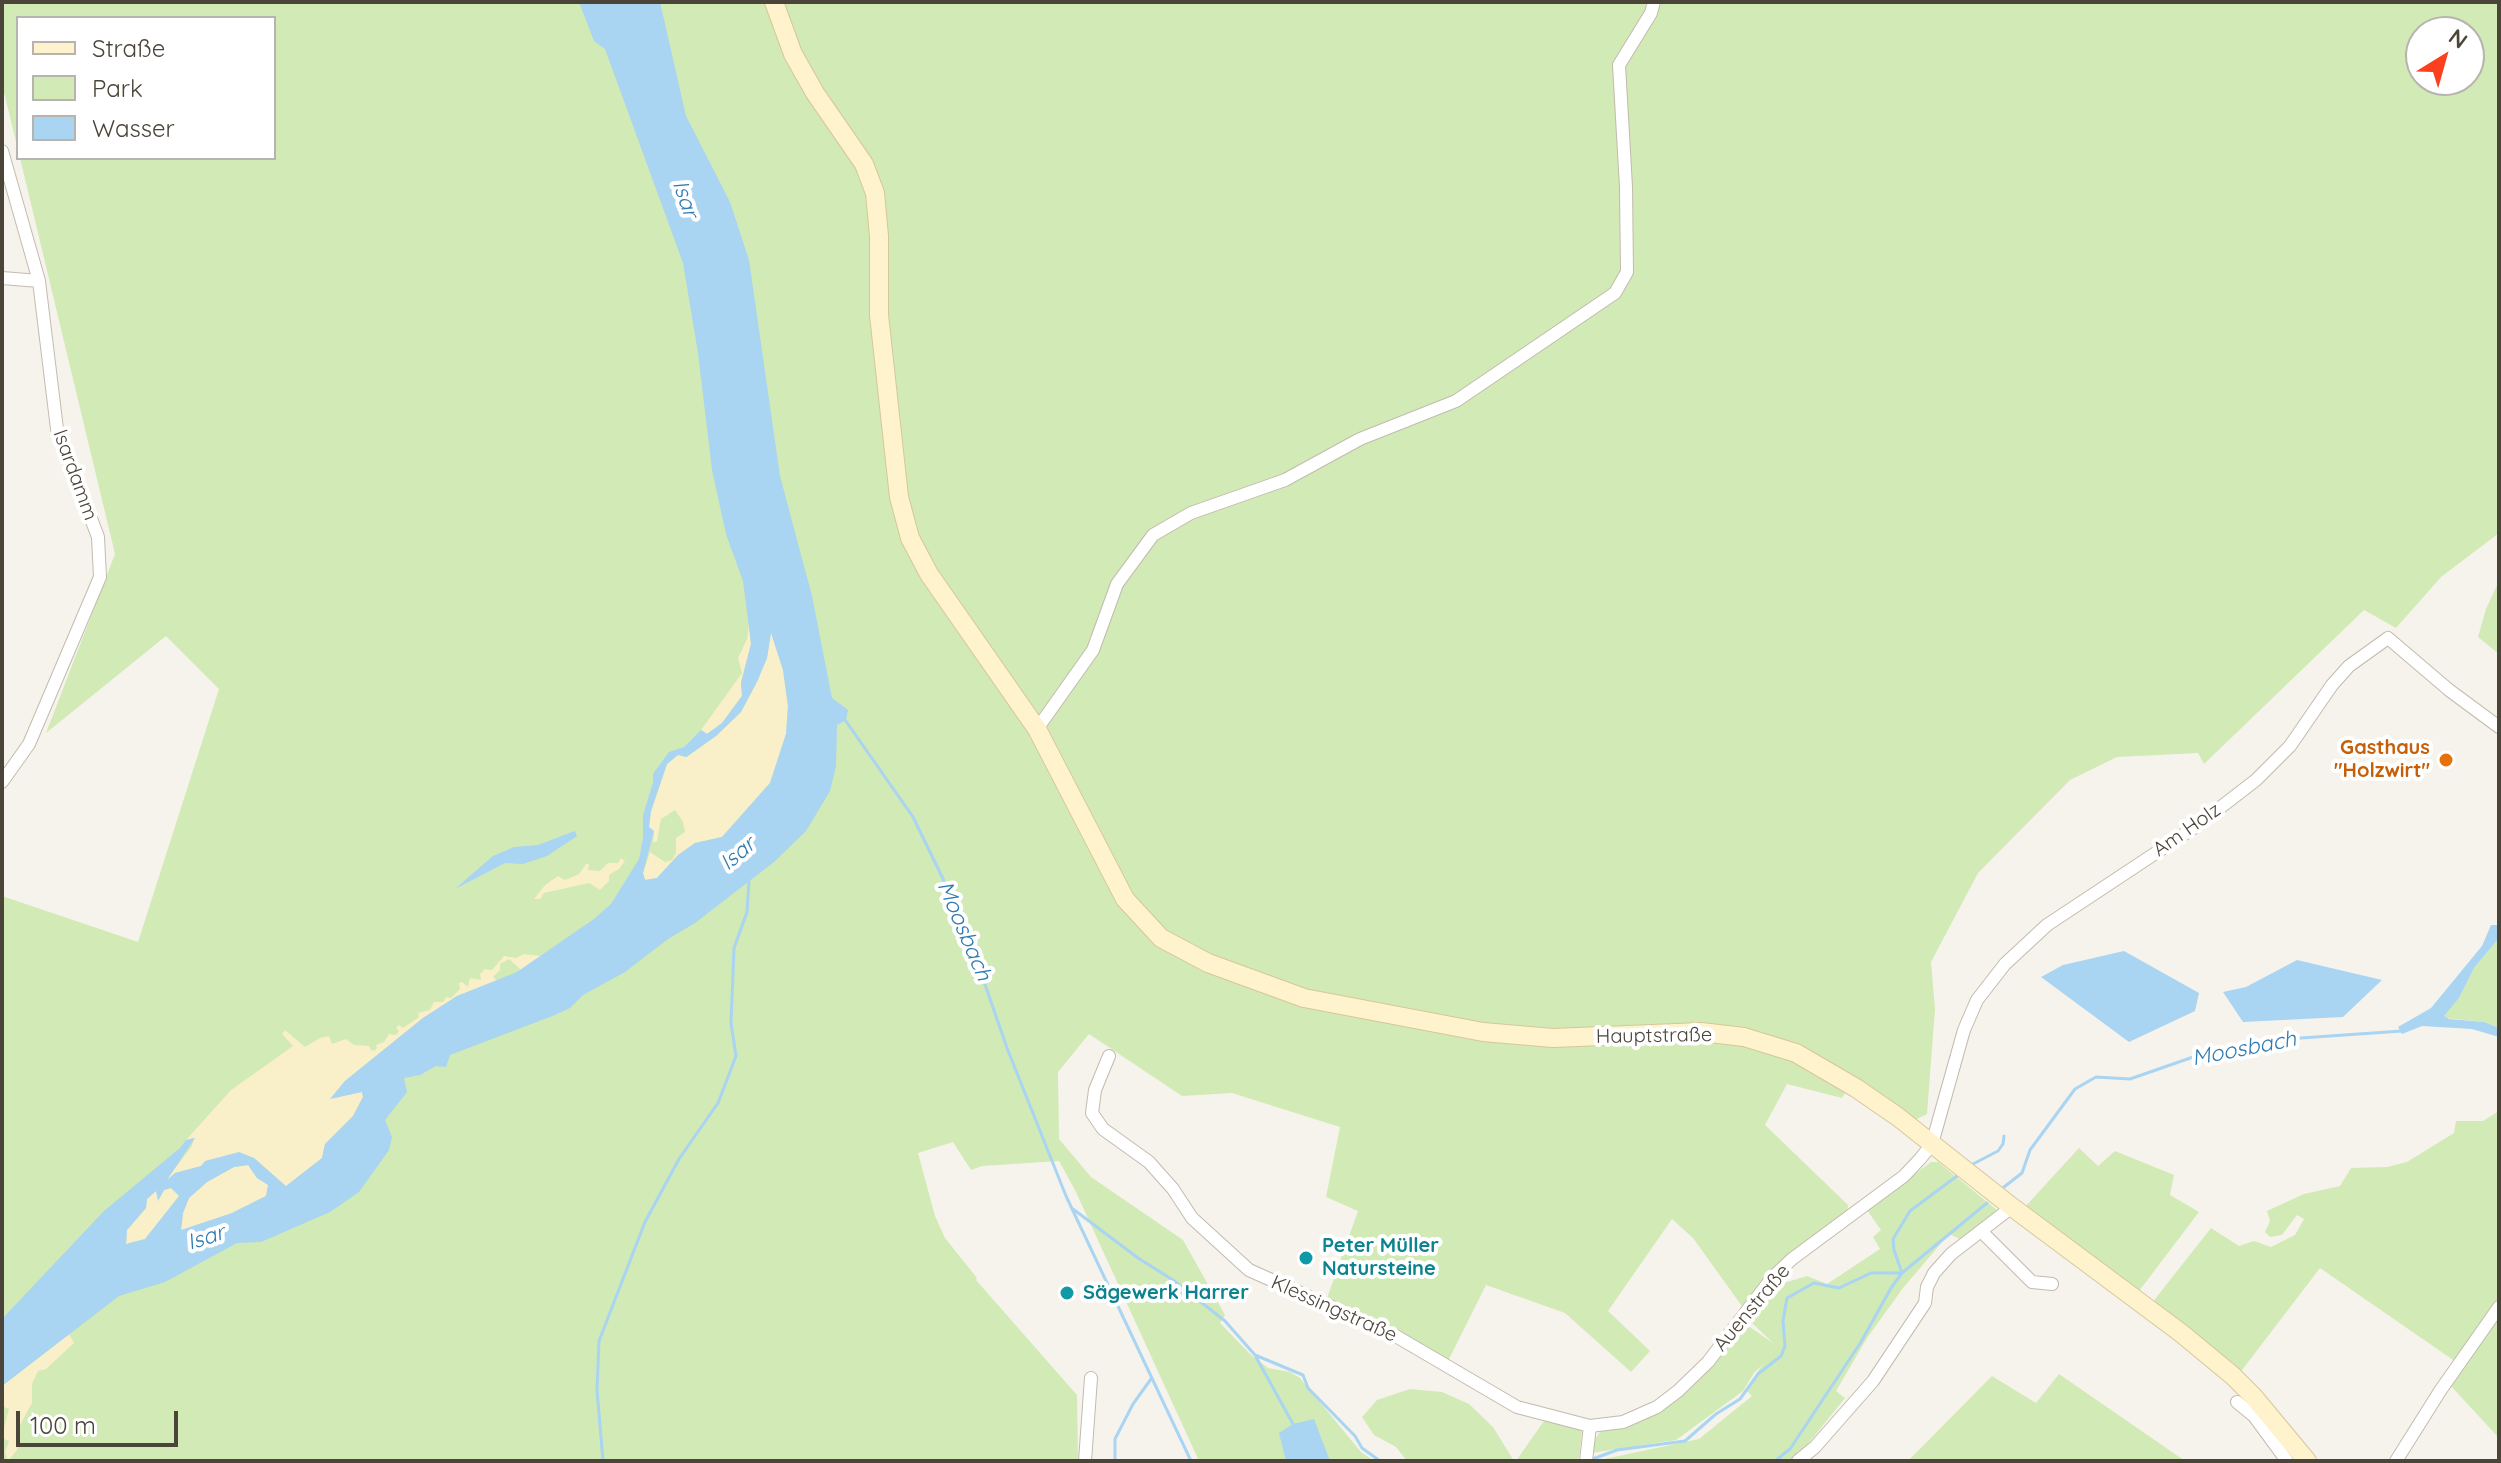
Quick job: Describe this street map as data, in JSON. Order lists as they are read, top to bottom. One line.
{"streets":{"main road":["Hauptstraße"],"street":["Isardamm","Am Holz","Auenstraße","Klessingstraße"]},"crossings":[["Am Holz","Hauptstraße"],["Am Holz","Auenstraße"],["Hauptstraße","Auenstraße"],["Auenstraße","Klessingstraße"]],"water":["Isar","Moosbach"],"places":["Gasthaus \"Holzwirt\"","Peter Müller Natursteine","Sägewerk Harrer"],"legend":["Straße","Park","Wasser"],"scale_bar":"100 m","north":"top right"}
